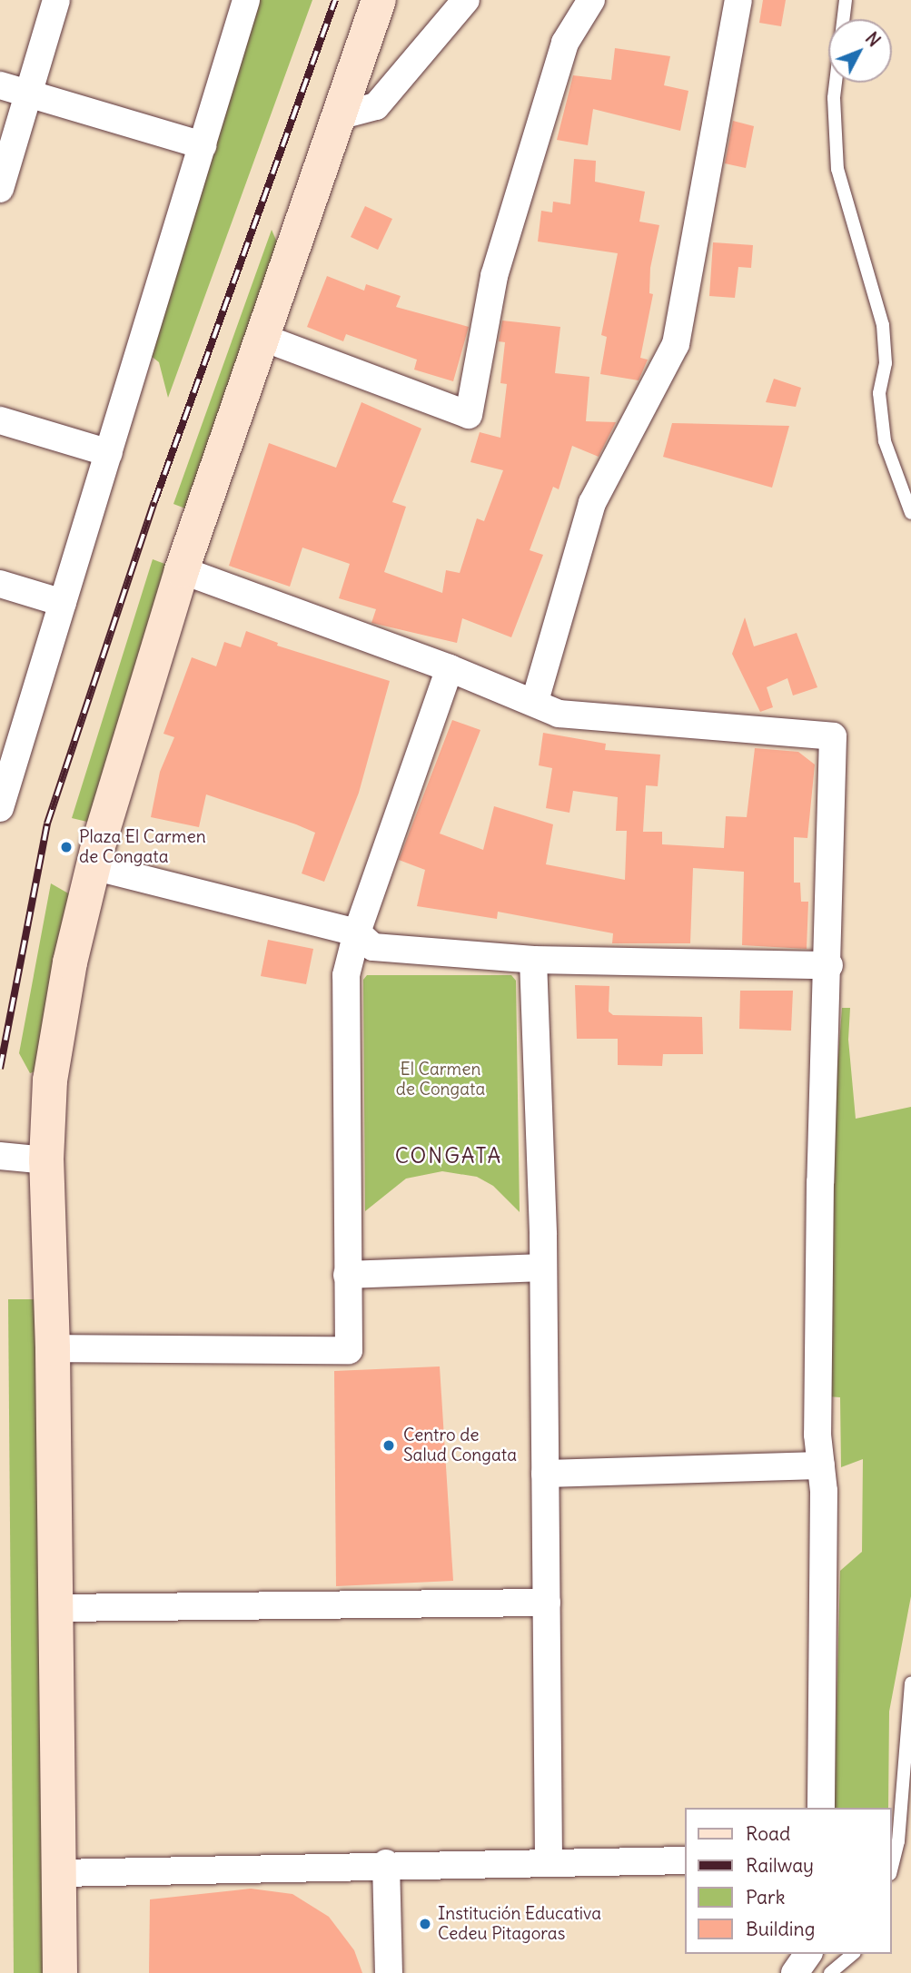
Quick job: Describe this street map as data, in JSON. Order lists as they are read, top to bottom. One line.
{"districts":["CONGATA"],"parks":["El Carmen de Congata"],"places":["Plaza El Carmen de Congata","Centro de Salud Congata","Institución Educativa Cedeu Pitagoras"],"legend":["Road","Railway","Park","Building"],"north":"top right"}
